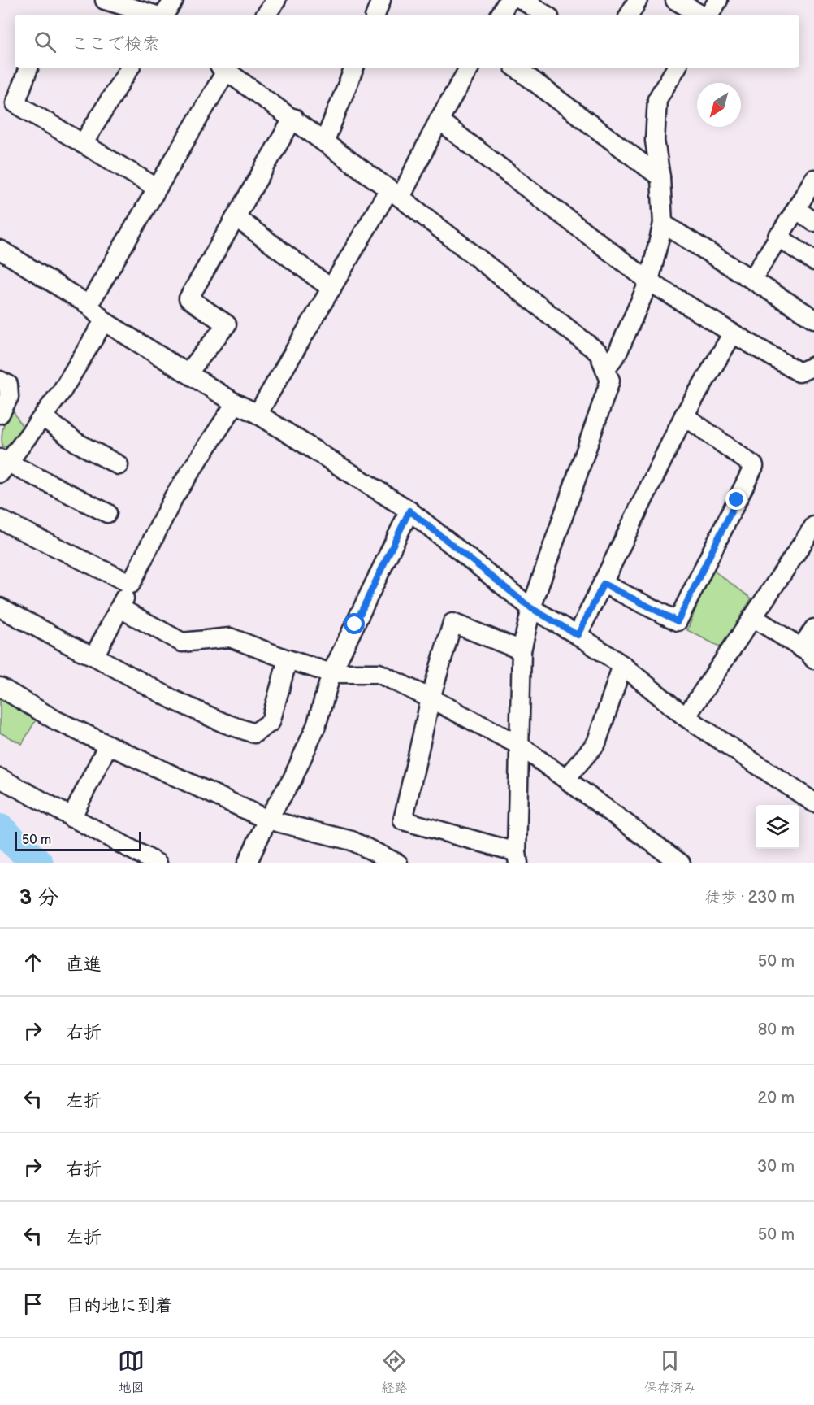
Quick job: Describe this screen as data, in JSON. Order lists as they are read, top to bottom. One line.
{"scale_bar":"50 m","north":"bottom left","page":{"search":"ここで検索","scale":"50 m","heading":["3 分","徒歩 · 230 m"],"list":[["直進","50 m"],["右折","80 m"],["左折","20 m"],["右折","30 m"],["左折","50 m"],"目的地に到着"],"nav":["地図","経路","保存済み"]}}
